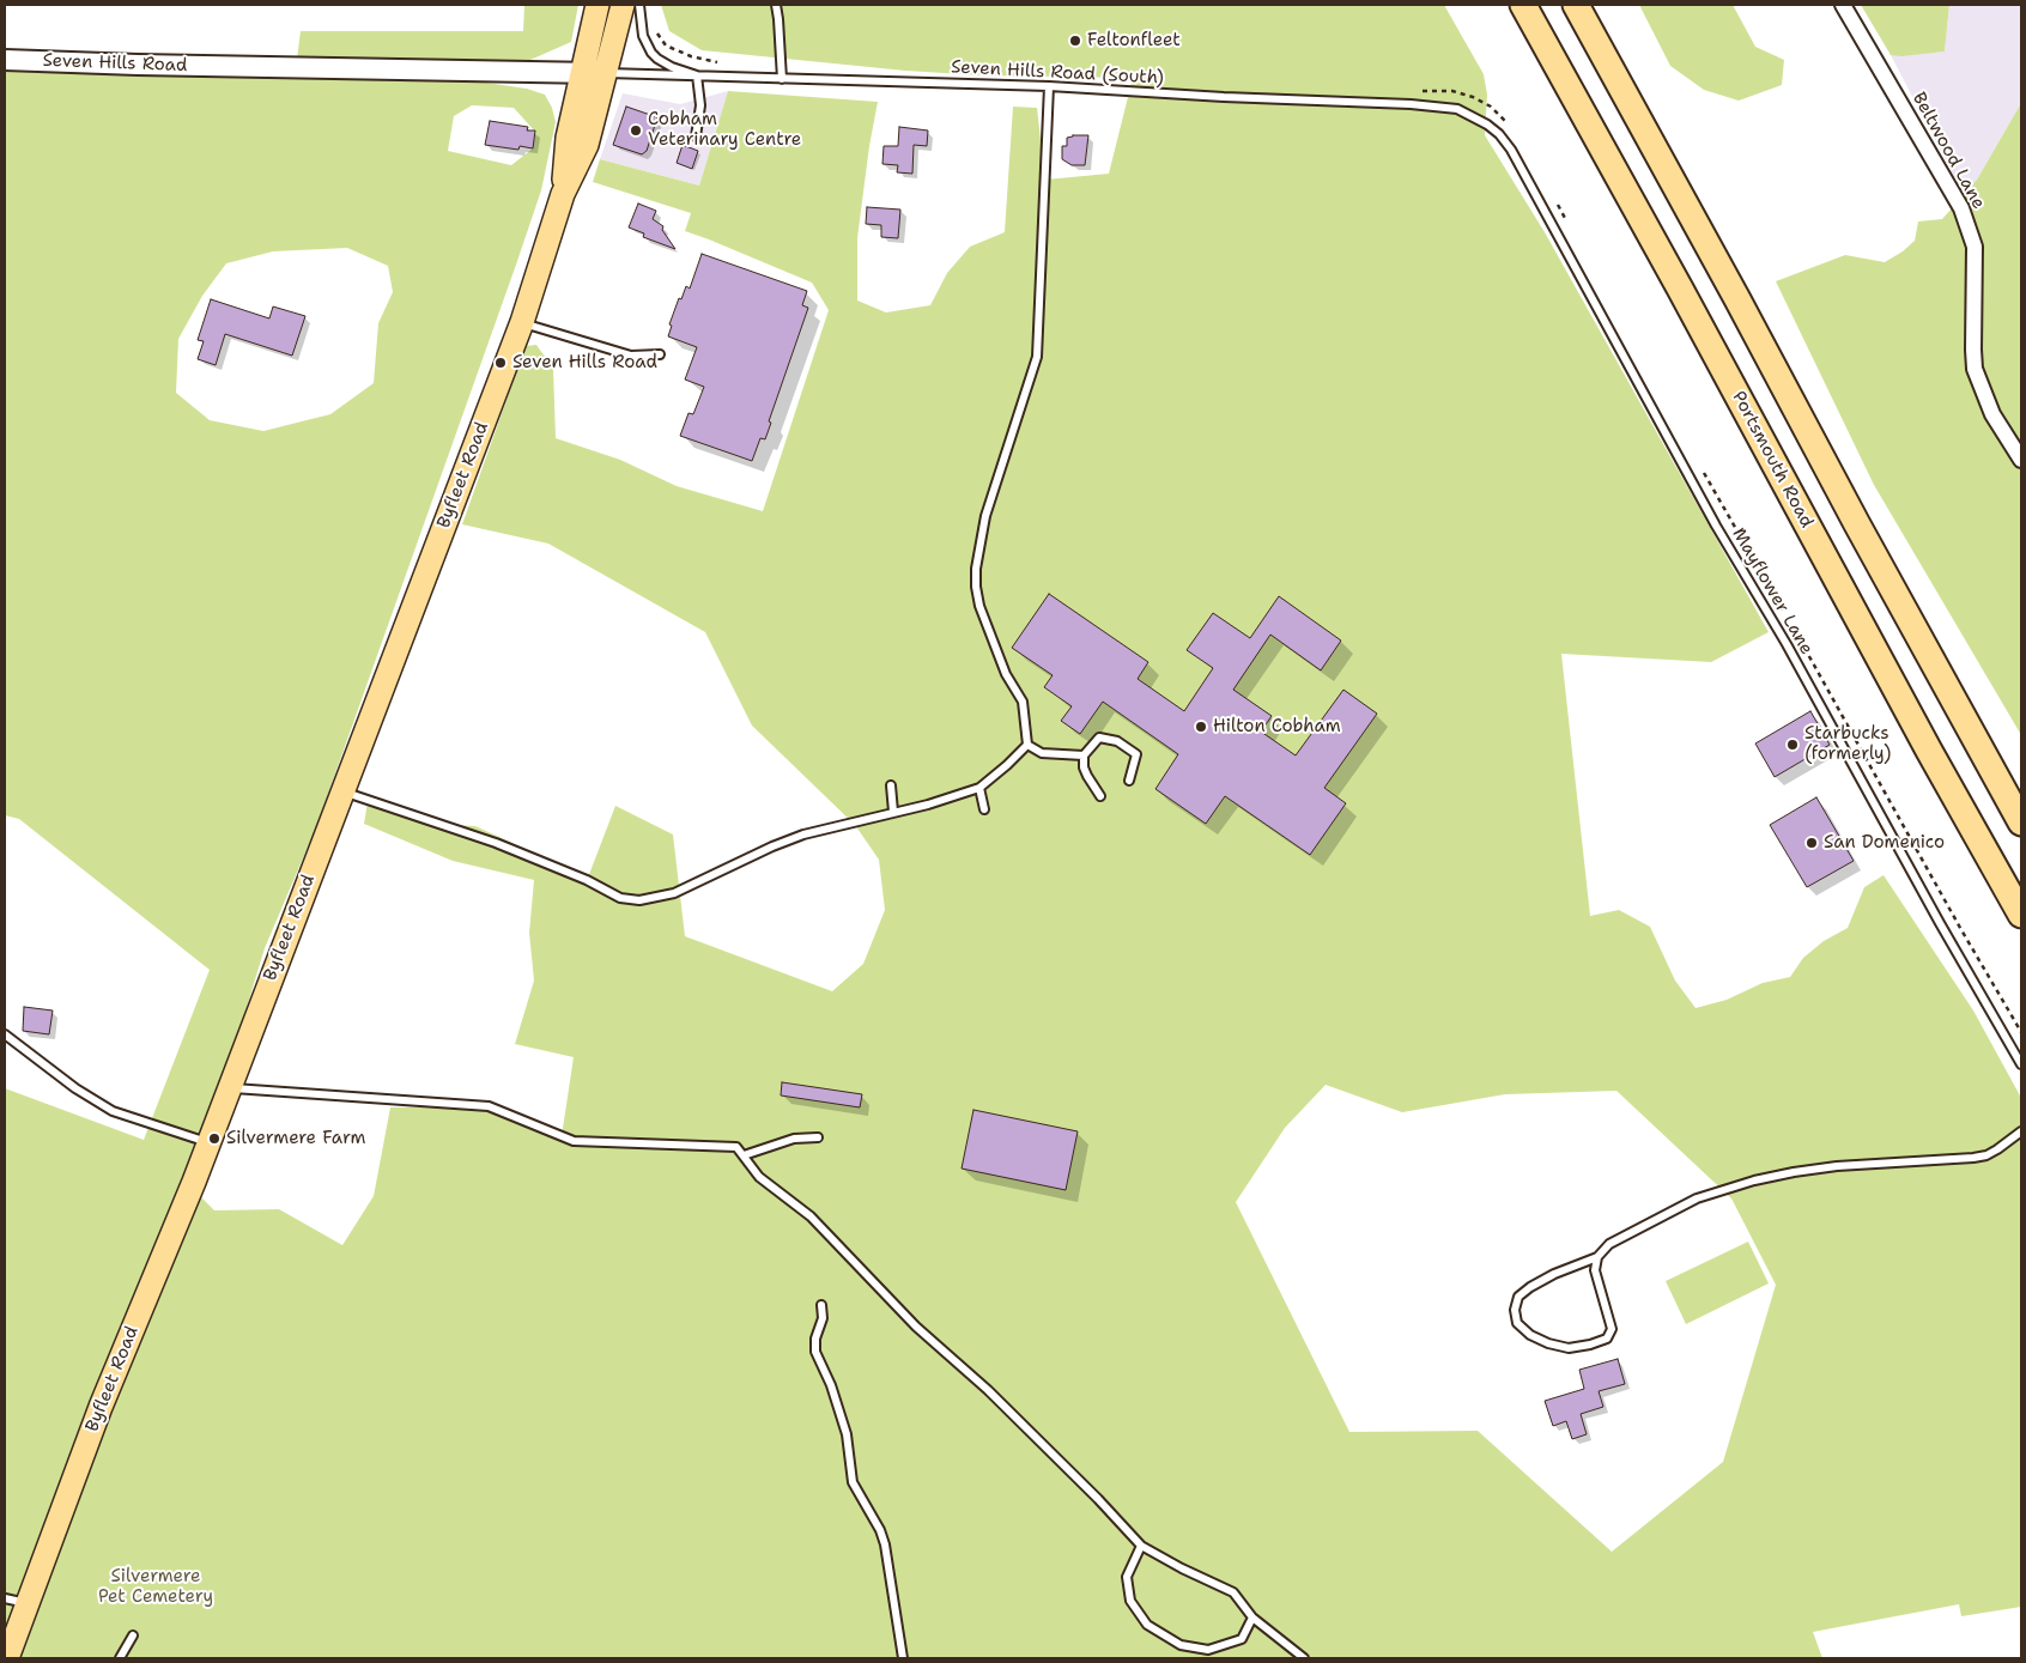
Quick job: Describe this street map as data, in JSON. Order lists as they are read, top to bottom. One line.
{"streets":{"highway":["Portsmouth Road"],"main road":["Seven Hills Road","Byfleet Road"],"street":["Beltwood Lane"],"lane":["Seven Hills Road (South)","Mayflower Lane"]},"crossings":[["Seven Hills Road","Seven Hills Road (South)"],["Seven Hills Road","Byfleet Road"],["Seven Hills Road (South)","Byfleet Road"],["Seven Hills Road (South)","Mayflower Lane"]],"parks":["Silvermere Pet Cemetery"],"places":["Feltonfleet","Cobham Veterinary Centre","Seven Hills Road","Hilton Cobham","Starbucks (formerly)","San Domenico","Silvermere Farm"]}
